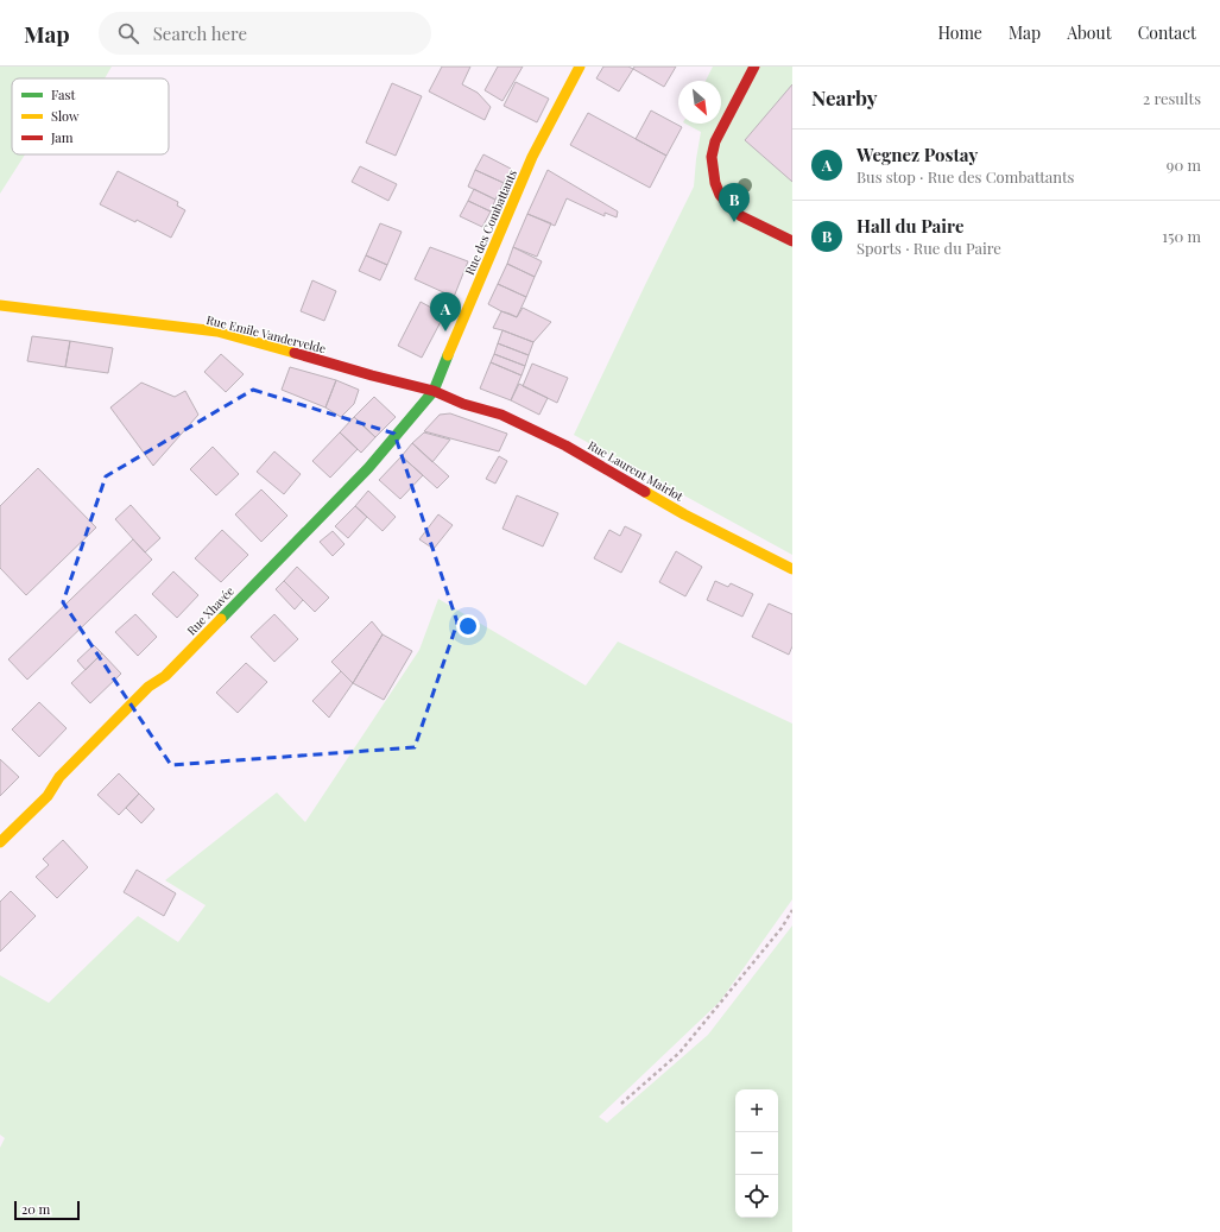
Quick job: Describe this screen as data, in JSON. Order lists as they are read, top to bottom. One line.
{"streets":{"street":["Rue des Combattants","Rue Emile Vandervelde","Rue Laurent Mairlot","Rue Xhavée"]},"crossings":[["Rue des Combattants","Rue Emile Vandervelde"],["Rue des Combattants","Rue Xhavée"],["Rue Emile Vandervelde","Rue Laurent Mairlot"],["Rue Emile Vandervelde","Rue Xhavée"]],"legend":["Fast","Slow","Jam"],"scale_bar":"20 m","north":"bottom right","page":{"header":"Map","search":"Search here","nav":["Home","Map","About","Contact"],"heading":["Nearby","2 results"],"list":[{"mark":"A","name":"Wegnez Postay","note":"Bus stop · Rue des Combattants","value":"90 m"},{"mark":"B","name":"Hall du Paire","note":"Sports · Rue du Paire","value":"150 m"}],"pins":["B","A"],"map_buttons":["+","−"],"scale":"20 m"}}
